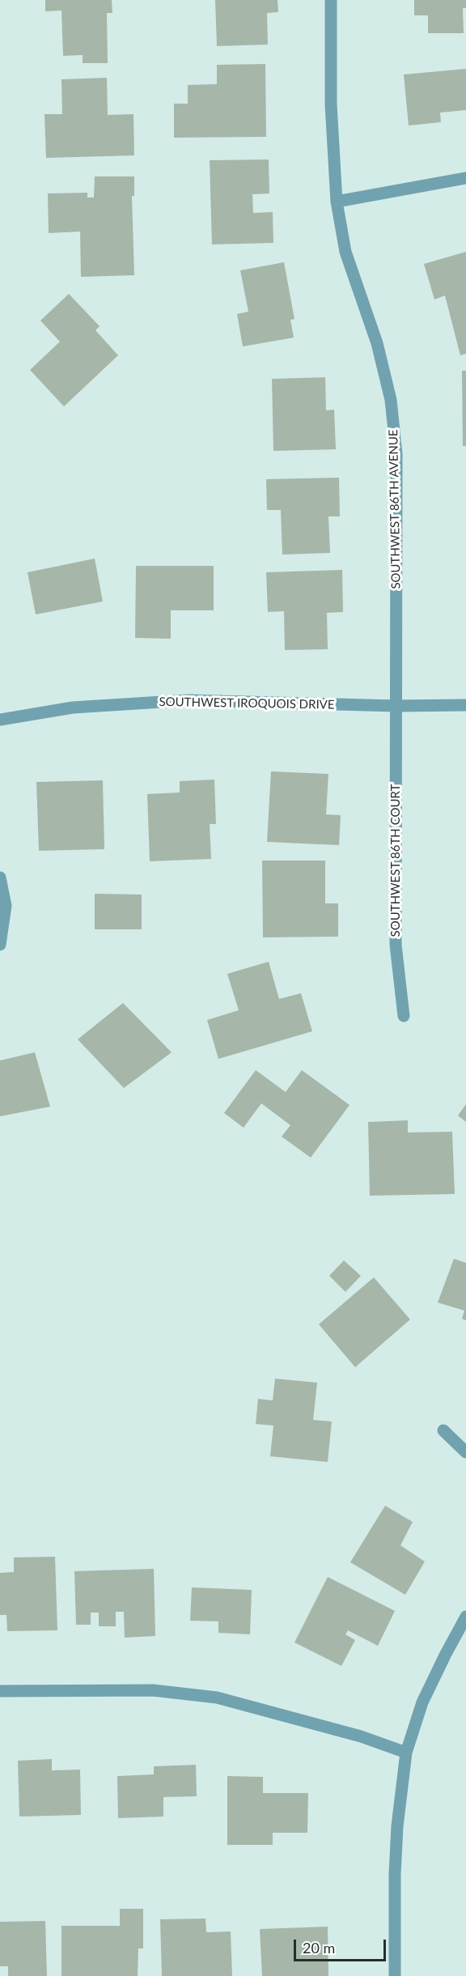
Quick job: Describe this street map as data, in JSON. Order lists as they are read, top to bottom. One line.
{"streets":{"street":["SOUTHWEST 86TH AVENUE","SOUTHWEST IROQUOIS DRIVE","SOUTHWEST 86TH COURT"]},"crossings":[["SOUTHWEST 86TH AVENUE","SOUTHWEST IROQUOIS DRIVE"],["SOUTHWEST 86TH AVENUE","SOUTHWEST 86TH COURT"],["SOUTHWEST IROQUOIS DRIVE","SOUTHWEST 86TH COURT"]],"scale_bar":"20 m"}
